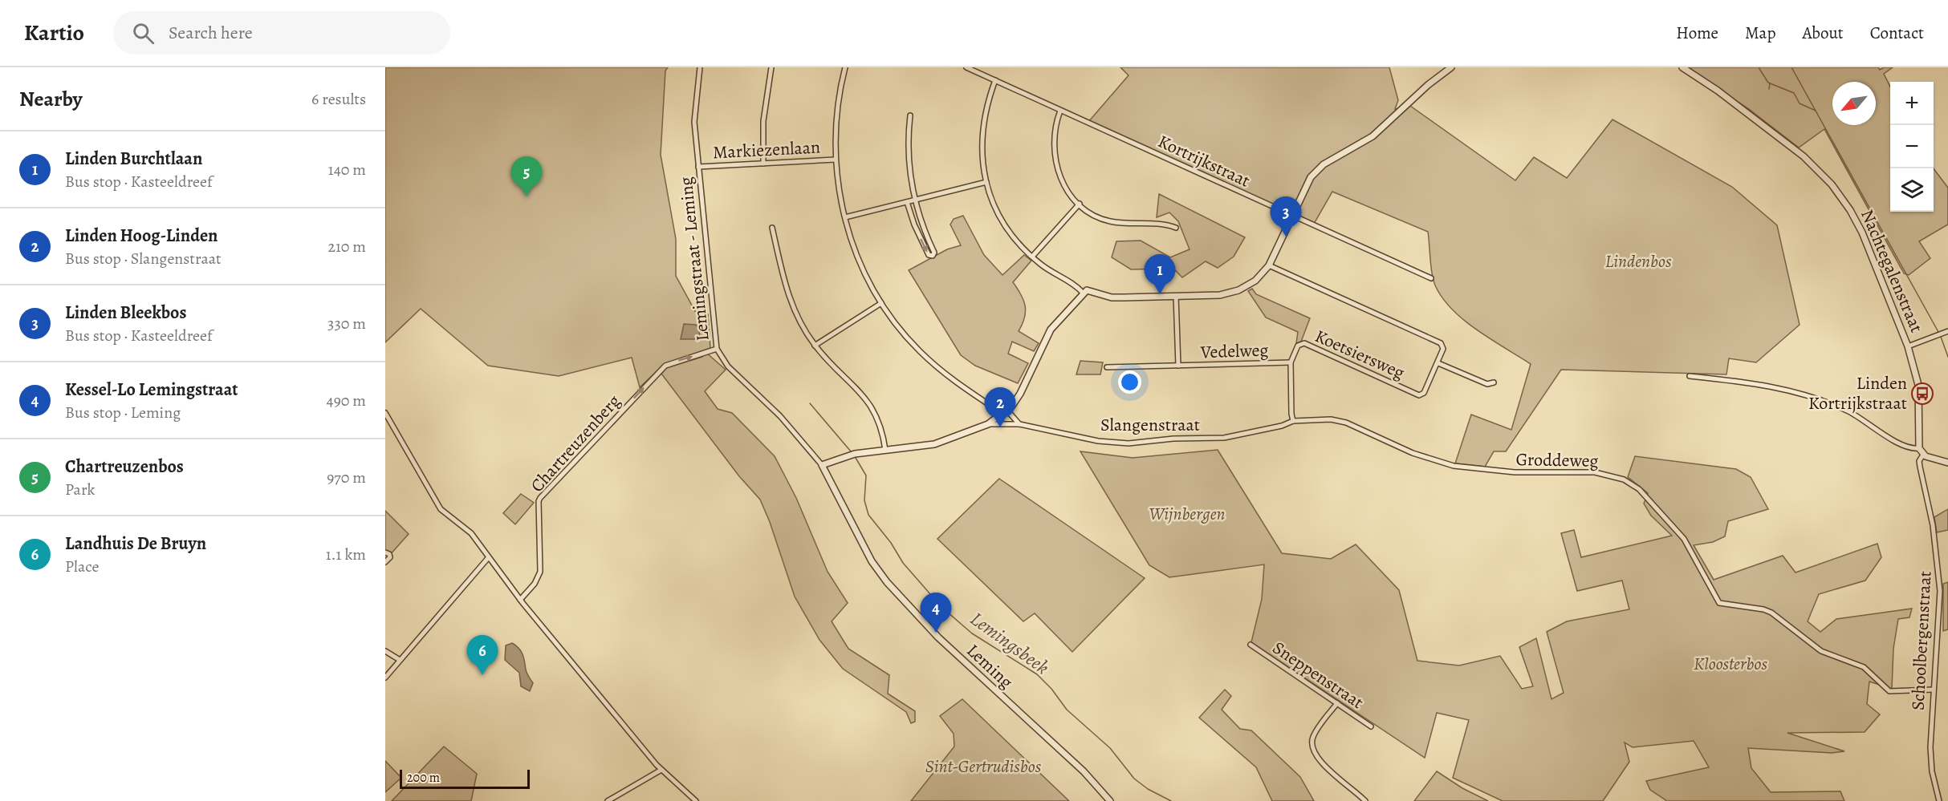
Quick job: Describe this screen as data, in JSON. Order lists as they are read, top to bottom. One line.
{"streets":{"street":["Markiezenlaan","Kortrijkstraat","Lemingstraat - Leming","Nachtegalenstraat","Vedelweg","Koetsiersweg","Slangenstraat","Chartreuzenberg","Groddeweg","Schoolbergenstraat","Leming","Sneppenstraat"]},"crossings":[["Markiezenlaan","Lemingstraat - Leming"],["Lemingstraat - Leming","Slangenstraat"],["Lemingstraat - Leming","Chartreuzenberg"],["Lemingstraat - Leming","Leming"],["Vedelweg","Koetsiersweg"],["Slangenstraat","Groddeweg"],["Slangenstraat","Leming"],["Groddeweg","Schoolbergenstraat"]],"one_way":["Chartreuzenberg"],"water":["Lemingsbeek"],"parks":["Lindenbos","Wijnbergen","Kloosterbos","Sint-Gertrudisbos"],"places":{"bus stop":["Linden Kortrijkstraat"]},"scale_bar":"200 m","north":"bottom left","page":{"header":"Kartio","search":"Search here","nav":["Home","Map","About","Contact"],"heading":["Nearby","6 results"],"map_buttons":["+","−"],"list":[{"mark":"1","name":"Linden Burchtlaan","note":"Bus stop · Kasteeldreef","value":"140 m"},{"mark":"2","name":"Linden Hoog-Linden","note":"Bus stop · Slangenstraat","value":"210 m"},{"mark":"3","name":"Linden Bleekbos","note":"Bus stop · Kasteeldreef","value":"330 m"},{"mark":"4","name":"Kessel-Lo Lemingstraat","note":"Bus stop · Leming","value":"490 m"},{"mark":"5","name":"Chartreuzenbos","note":"Park","value":"970 m"},{"mark":"6","name":"Landhuis De Bruyn","note":"Place","value":"1.1 km"}],"pins":["5","3","1","2","4","6"],"scale":"200 m"}}
